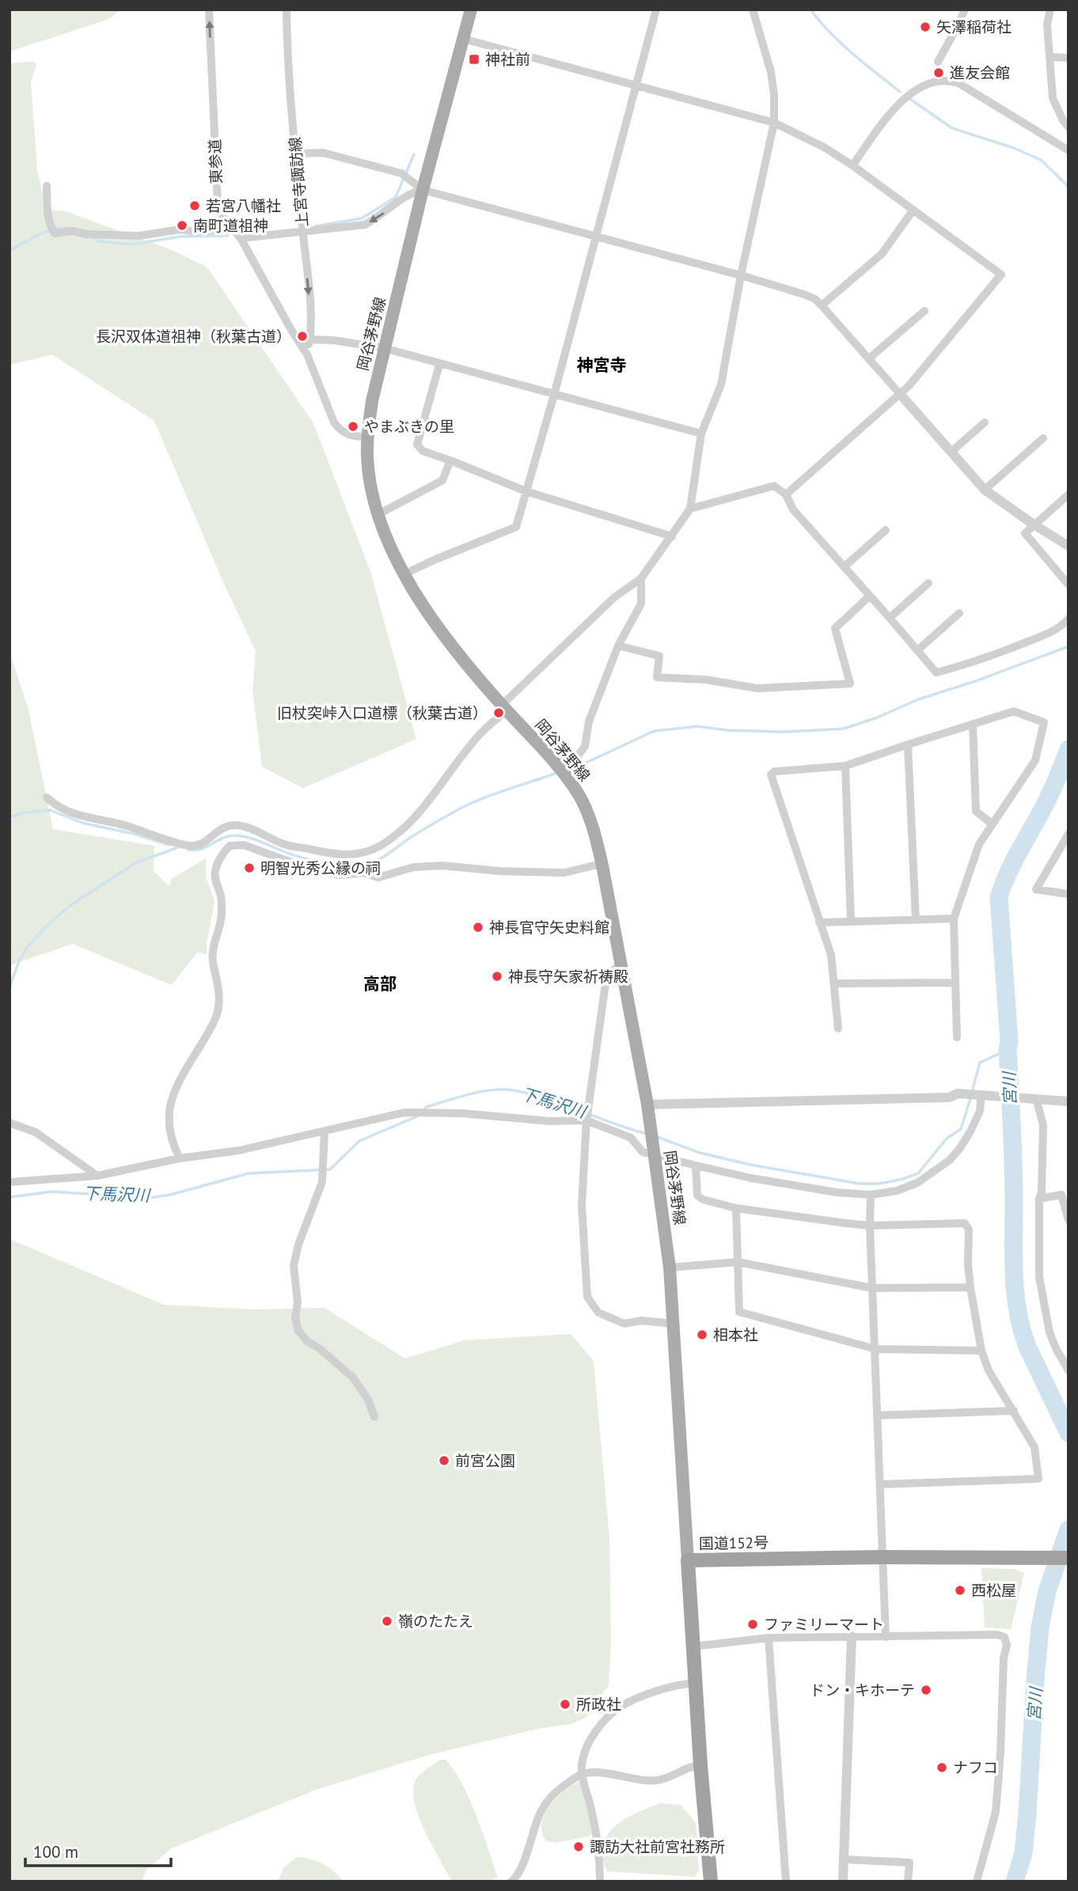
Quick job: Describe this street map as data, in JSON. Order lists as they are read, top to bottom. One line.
{"streets":{"highway":["国道152号"],"main road":["岡谷茅野線"],"street":["東参道","上宮寺諏訪線"]},"crossings":[["東参道","上宮寺諏訪線"],["東参道","岡谷茅野線"],["岡谷茅野線","国道152号"]],"one_way":["東参道"],"districts":["神宮寺","高部"],"water":["宮川","下馬沢川"],"places":{"other":["矢澤稲荷社","進友会館","若宮八幡社","南町道祖神","長沢双体道祖神（秋葉古道）","やまぶきの里","旧杖突峠入口道標（秋葉古道）","明智光秀公縁の祠","神長官守矢史料館","神長守矢家祈祷殿","相本社","前宮公園","西松屋","嶺のたたえ","ファミリーマート","ドン・キホーテ","所政社","ナフコ","諏訪大社前宮社務所"],"transit":["神社前"]},"scale_bar":"100 m"}
